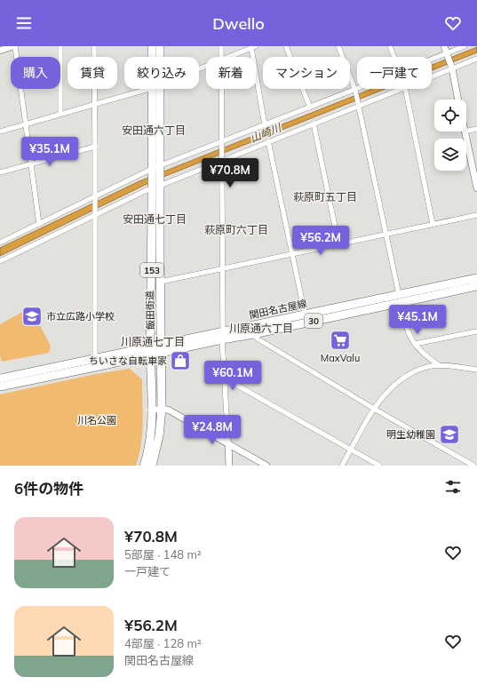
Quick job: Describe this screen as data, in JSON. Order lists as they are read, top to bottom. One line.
{"streets":{"main road":["153","関田名古屋線","飯田街道","30"]},"crossings":[["関田名古屋線","飯田街道"]],"districts":["安田通六丁目","萩原町五丁目","安田通七丁目","萩原町六丁目","川原通六丁目","川原通七丁目"],"water":["山崎川"],"parks":["川名公園"],"places":{"school or university":["市立広路小学校","明生幼稚園"],"supermarket":["MaxValu"],"shop":["ちいさな自転車家"]},"page":{"header":"Dwello","chip":["購入","賃貸","絞り込み","新着","マンション","一戸建て"],"price":["¥35.1M","¥70.8M","¥56.2M","¥45.1M","¥60.1M","¥24.8M"],"heading":"6件の物件","list":[{"name":"¥70.8M","note":"5部屋 · 148 m² · 一戸建て"},{"name":"¥56.2M","note":"4部屋 · 128 m² · 関田名古屋線"}]}}
